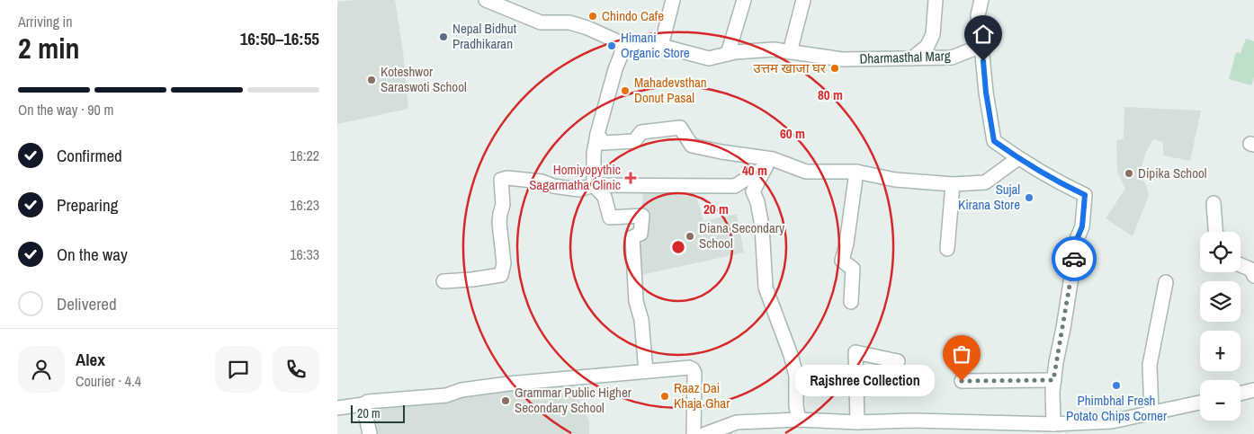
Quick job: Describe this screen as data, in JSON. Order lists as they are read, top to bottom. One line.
{"streets":{"street":["Dharmasthal Marg"]},"places":{"other":["Chindo Cafe","Nepal Bidhut Pradhikaran","Himani Organic Store","उत्तम खाजा घर","Koteshwor Saraswoti School","Mahadevsthan Donut Pasal","Dipika School","Sujal Kirana Store","Diana Secondary School","Rajshree Collection","Phimbhal Fresh Potato Chips Corner","Raaz Dai Khaja Ghar","Grammar Public Higher Secondary School"],"health":["Homiyopythic Sagarmatha Clinic"]},"scale_bar":"20 m","page":{"heading":["2 min","Arriving in","16:50–16:55"],"panel":["Alex","Courier · 4.4"],"bar":"On the way · 90 m","list":[["Confirmed","16:22"],["Preparing","16:23"],["On the way","16:33"],"Delivered"],"map_buttons":["+","−"],"bubble":"Rajshree Collection","scale":"20 m"},"rings":["80 m","60 m","40 m","20 m"]}
